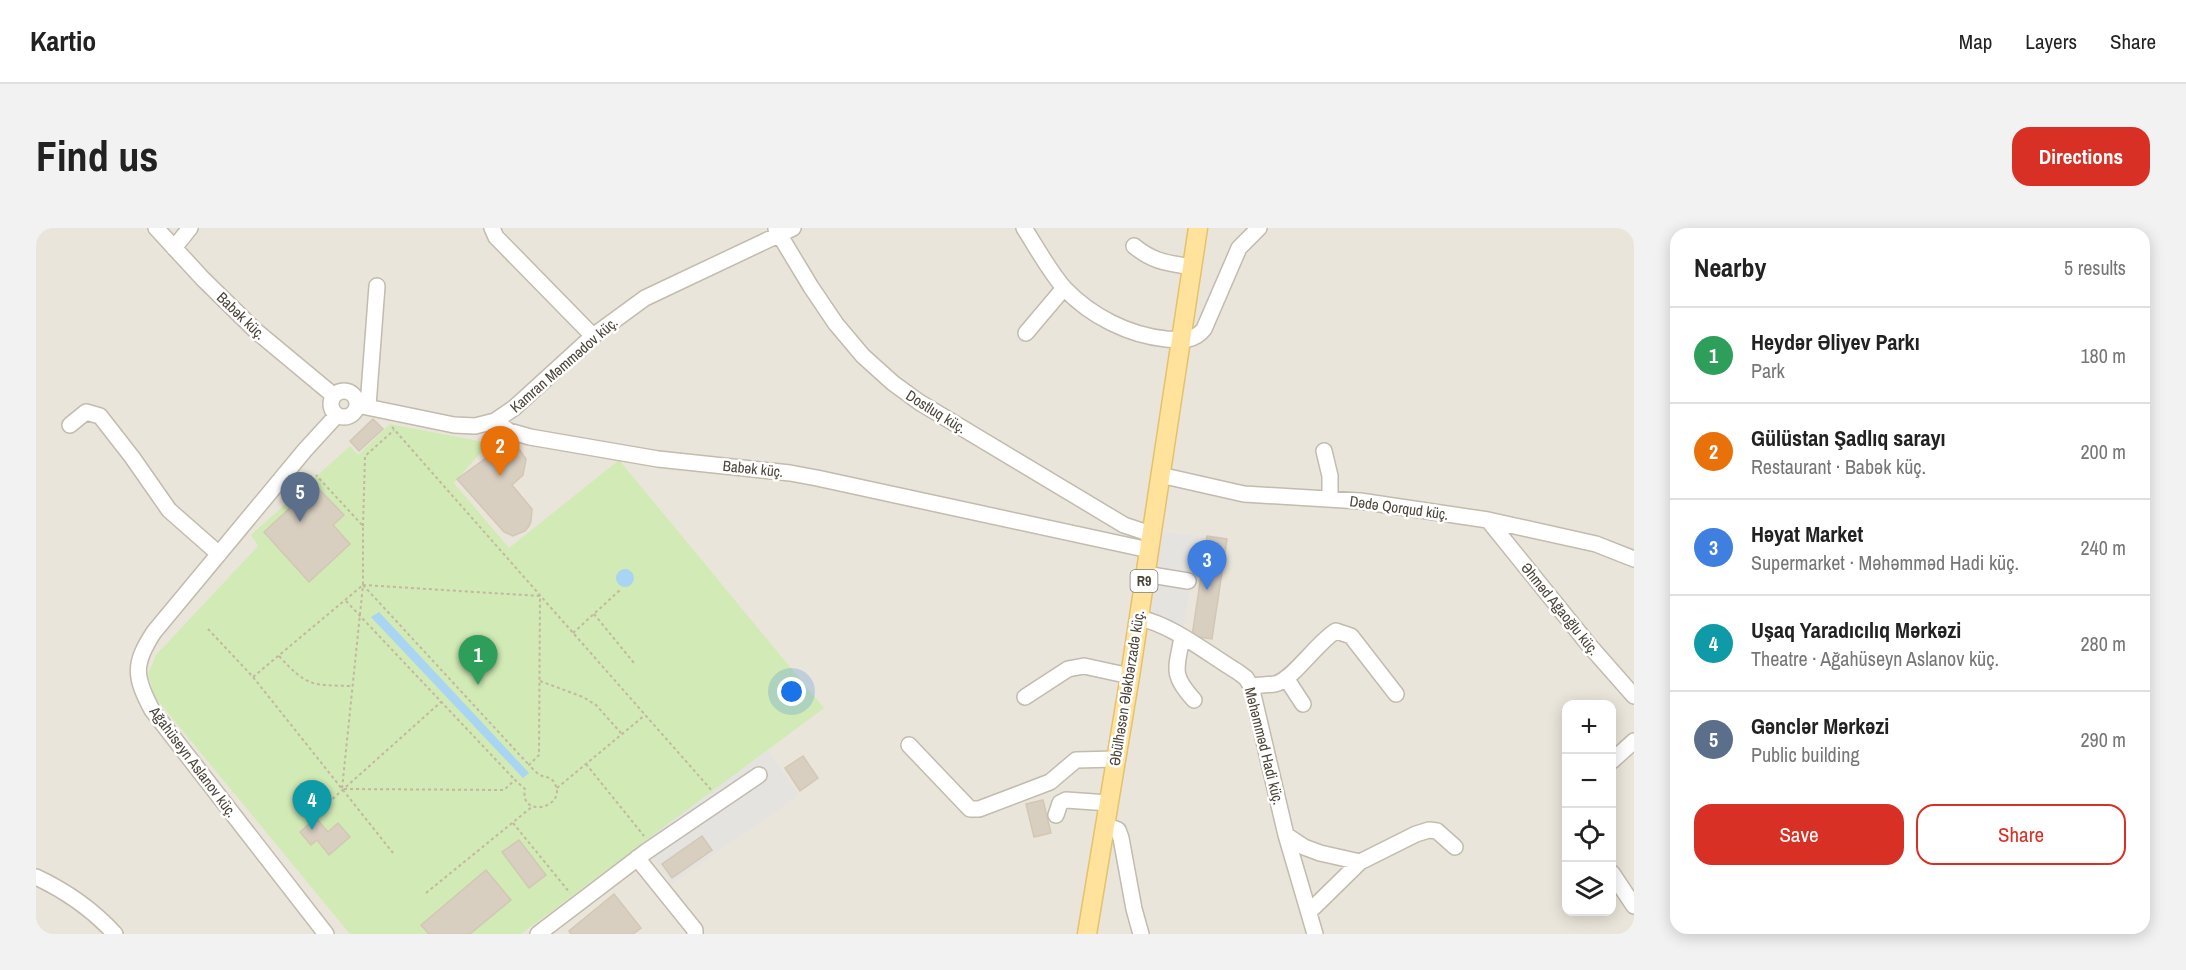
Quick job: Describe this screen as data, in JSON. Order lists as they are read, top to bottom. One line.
{"streets":{"main road":["R9","Əbülhəsən Ələkbərzadə küç."],"street":["Babək küç.","Kamran Məmmədov küç.","Dostluq küç.","Dədə Qorqud küç.","Əhməd Ağaoğlu küç.","Məhəmməd Hadi küç.","Ağahüseyn Aslanov küç."]},"crossings":[["Babək küç.","Kamran Məmmədov küç."],["Babək küç.","Dostluq küç."],["Babək küç.","Əbülhəsən Ələkbərzadə küç."],["Babək küç.","Ağahüseyn Aslanov küç."],["Kamran Məmmədov küç.","Dostluq küç."],["Dostluq küç.","Əbülhəsən Ələkbərzadə küç."],["Dədə Qorqud küç.","Əhməd Ağaoğlu küç."],["Dədə Qorqud küç.","Əbülhəsən Ələkbərzadə küç."],["Əbülhəsən Ələkbərzadə küç.","Məhəmməd Hadi küç."]],"page":{"header":"Kartio","nav":["Map","Layers","Share"],"buttons":["Directions",["Save","Share"]],"title":"Find us","heading":["Nearby","5 results"],"list":[{"mark":"1","name":"Heydər Əliyev Parkı","note":"Park","value":"180 m"},{"mark":"2","name":"Gülüstan Şadlıq sarayı","note":"Restaurant · Babək küç.","value":"200 m"},{"mark":"3","name":"Həyat Market","note":"Supermarket · Məhəmməd Hadi küç.","value":"240 m"},{"mark":"4","name":"Uşaq Yaradıcılıq Mərkəzi","note":"Theatre · Ağahüseyn Aslanov küç.","value":"280 m"},{"mark":"5","name":"Gənclər Mərkəzi","note":"Public building","value":"290 m"}],"pins":["2","5","3","1","4"],"map_buttons":["+","−"]}}
